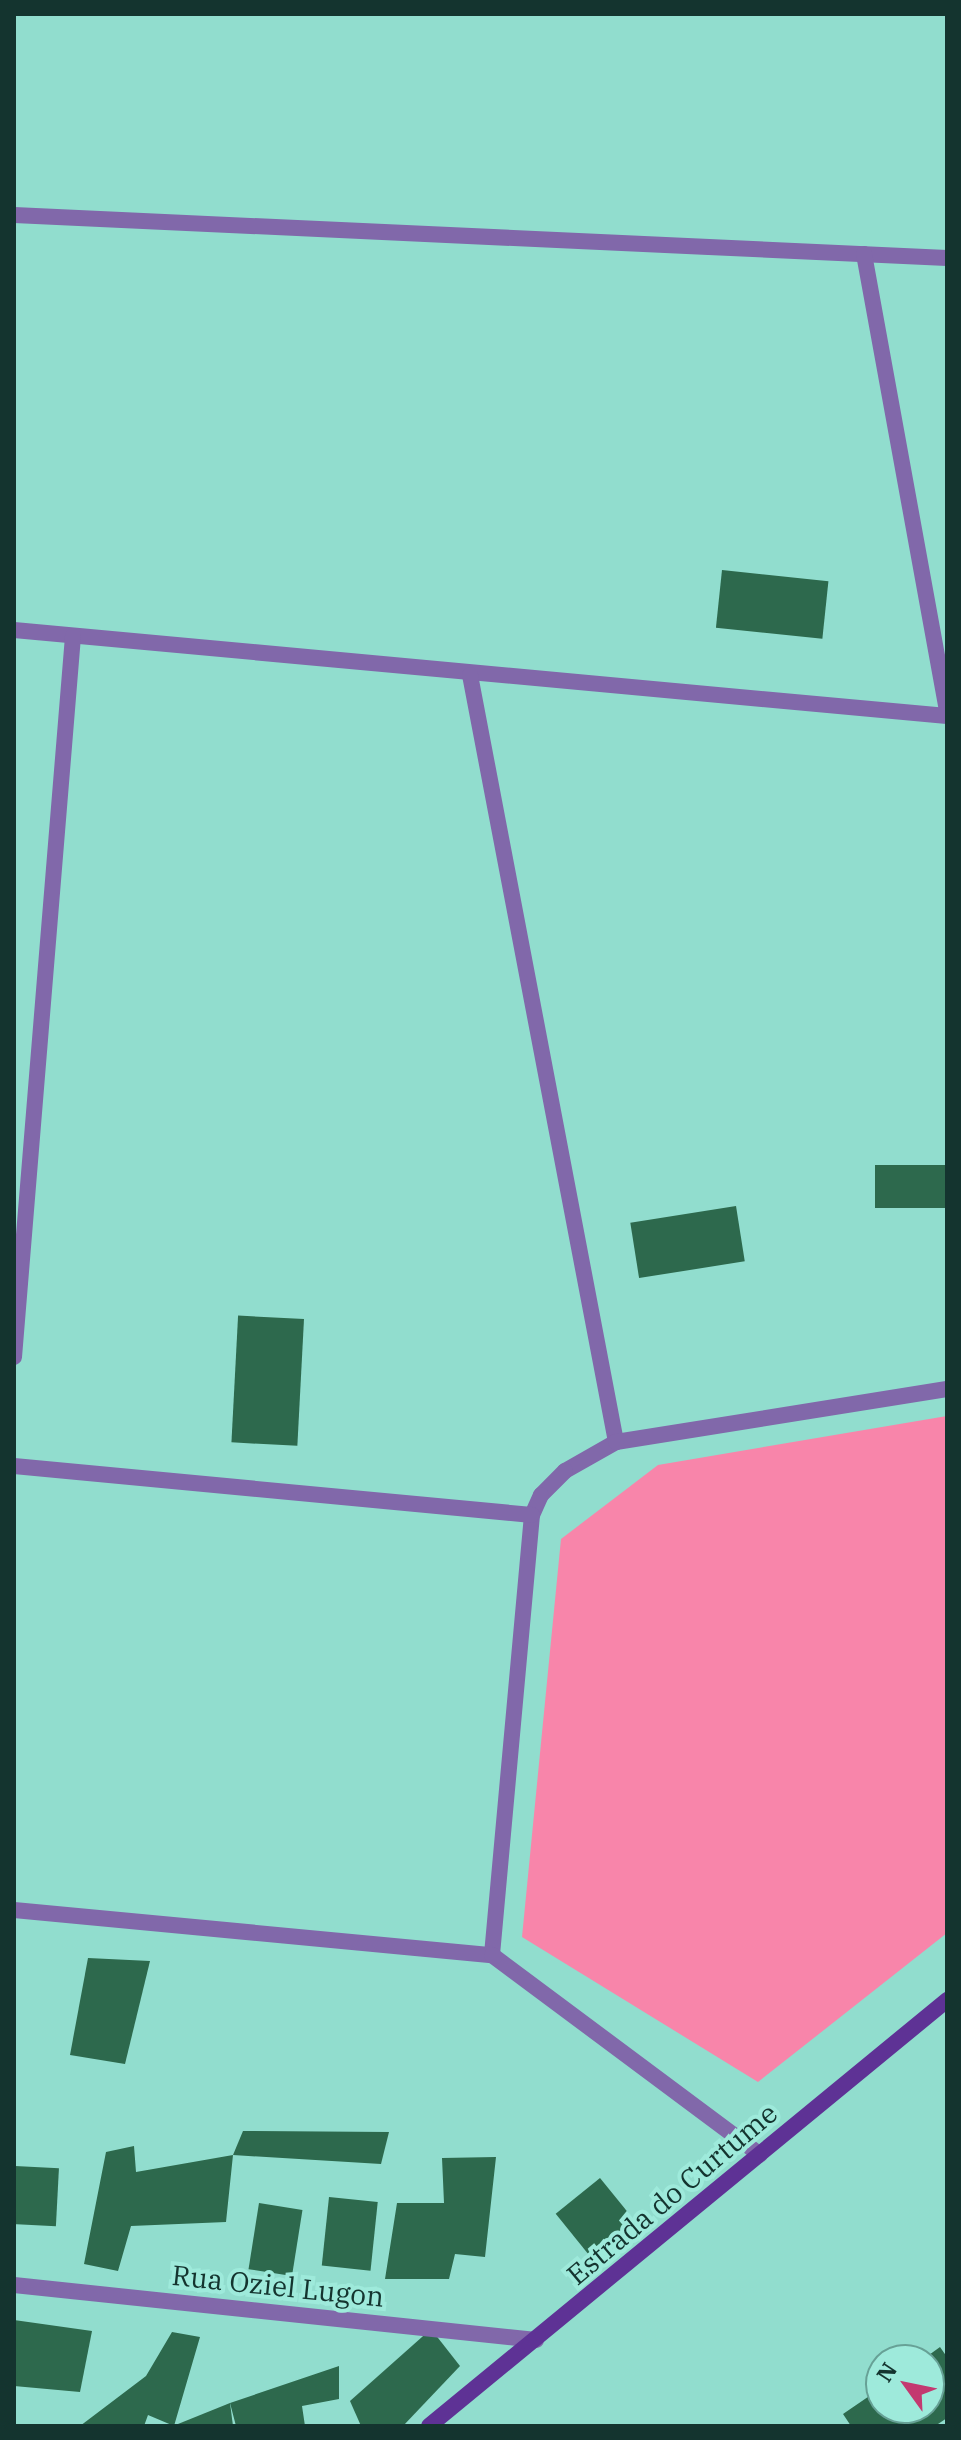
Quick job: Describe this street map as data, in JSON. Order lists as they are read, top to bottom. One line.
{"streets":{"street":["Estrada do Curtume","Rua Oziel Lugon"]},"crossings":[["Estrada do Curtume","Rua Oziel Lugon"]],"north":"top left"}
